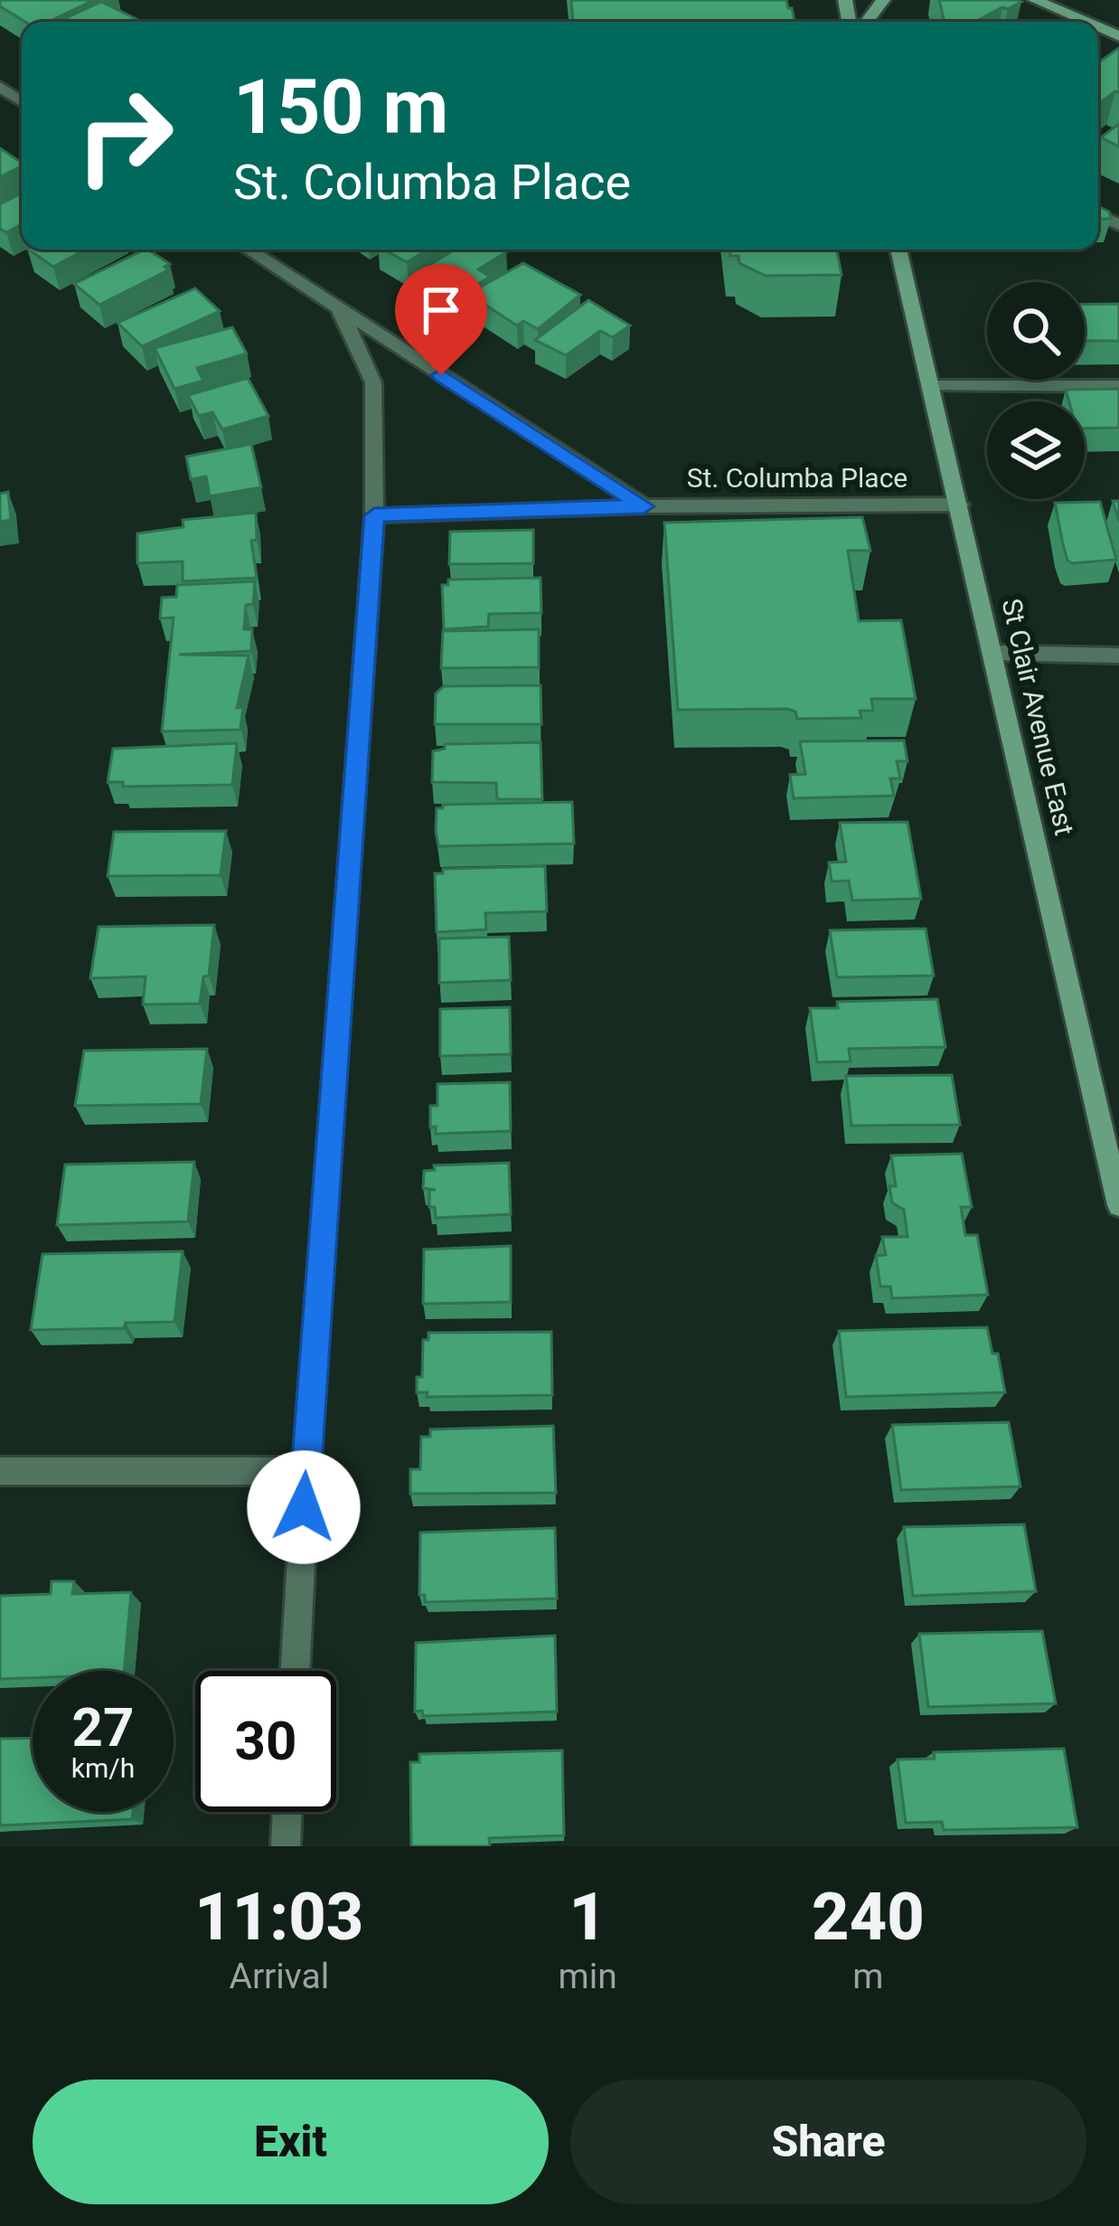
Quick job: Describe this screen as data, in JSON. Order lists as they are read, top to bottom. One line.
{"streets":{"main road":["St Clair Avenue East"],"street":["St. Columba Place"]},"crossings":[["St. Columba Place","St Clair Avenue East"]],"page":{"turn":["150 m","St. Columba Place"],"speed":"27 km/h","limit":"30","eta":["11:03","Arrival","1","min","240","m"],"buttons":["Exit","Share"]}}
